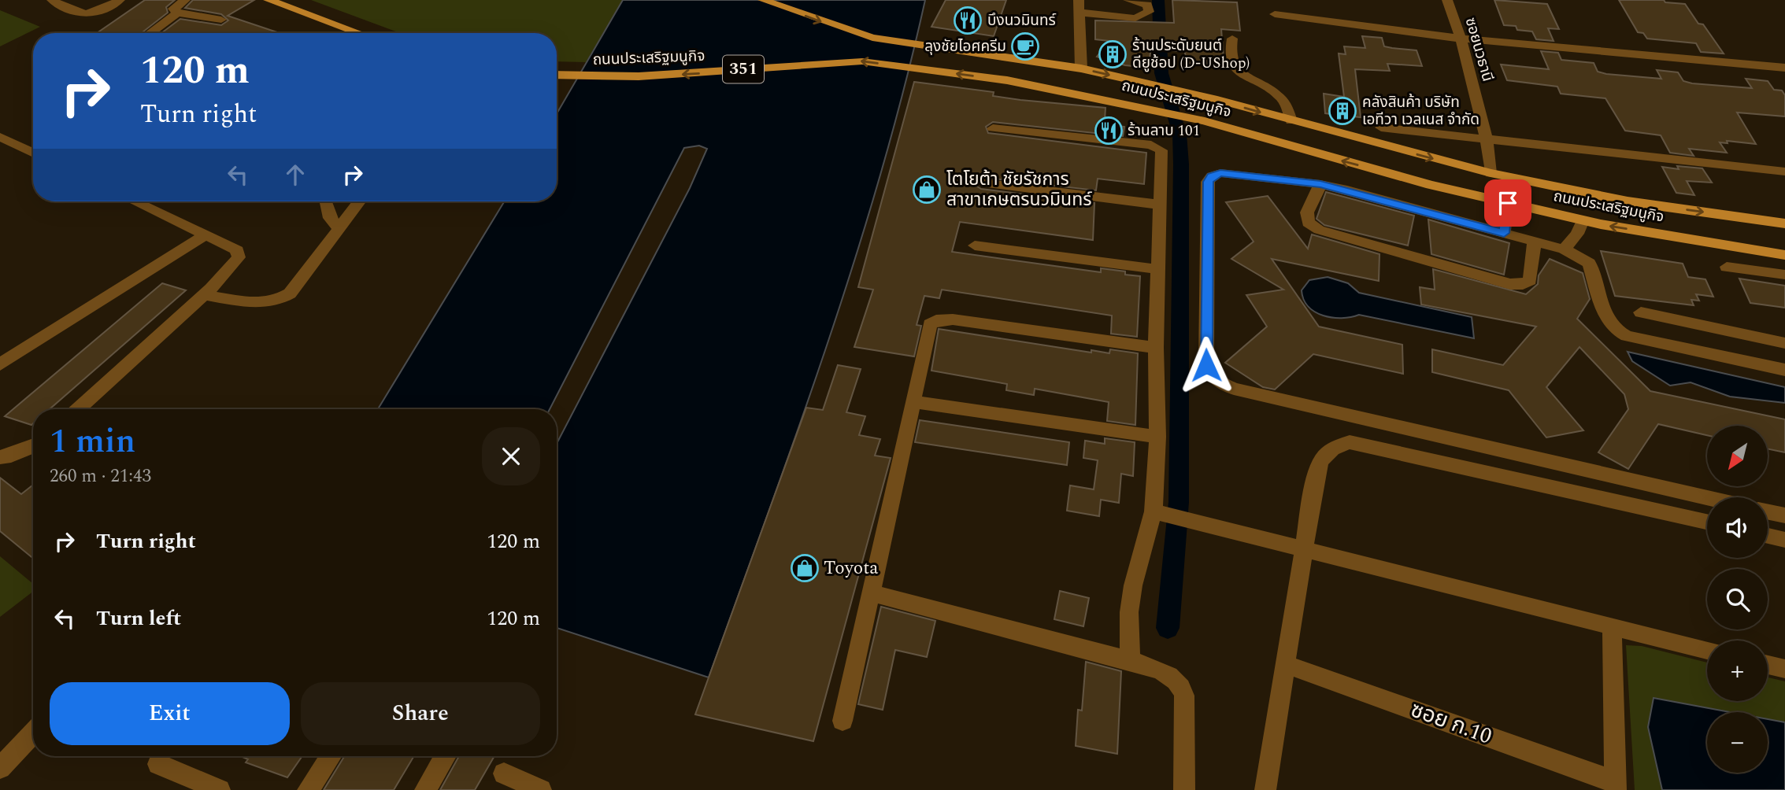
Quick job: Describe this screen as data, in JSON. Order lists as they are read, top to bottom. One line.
{"streets":{"main road":["ถนนประเสริฐมนูกิจ","351"],"street":["ซอยนวธานี","ซอย ก.10"]},"crossings":[["ซอยนวธานี","ถนนประเสริฐมนูกิจ"]],"places":{"restaurant":["บึงนวมินทร์","ร้านลาบ 101"],"cafe":["ลุงชัยไอศครีม"],"building":["ร้านประดับยนต์ ดียูช้อป (D-UShop)","คลังสินค้า บริษัท เอทีวา เวลเนส จำกัด"],"shop":["โตโยต้า ชัยรัชการ สาขาเกษตรนวมินทร์","Toyota"]},"north":"bottom left","page":{"turn":["120 m","Turn right"],"heading":["1 min","260 m · 21:43"],"map_buttons":["+","−"],"list":[{"name":"Turn right","value":"120 m"},{"name":"Turn left","value":"120 m"}],"buttons":["Exit","Share"]}}
